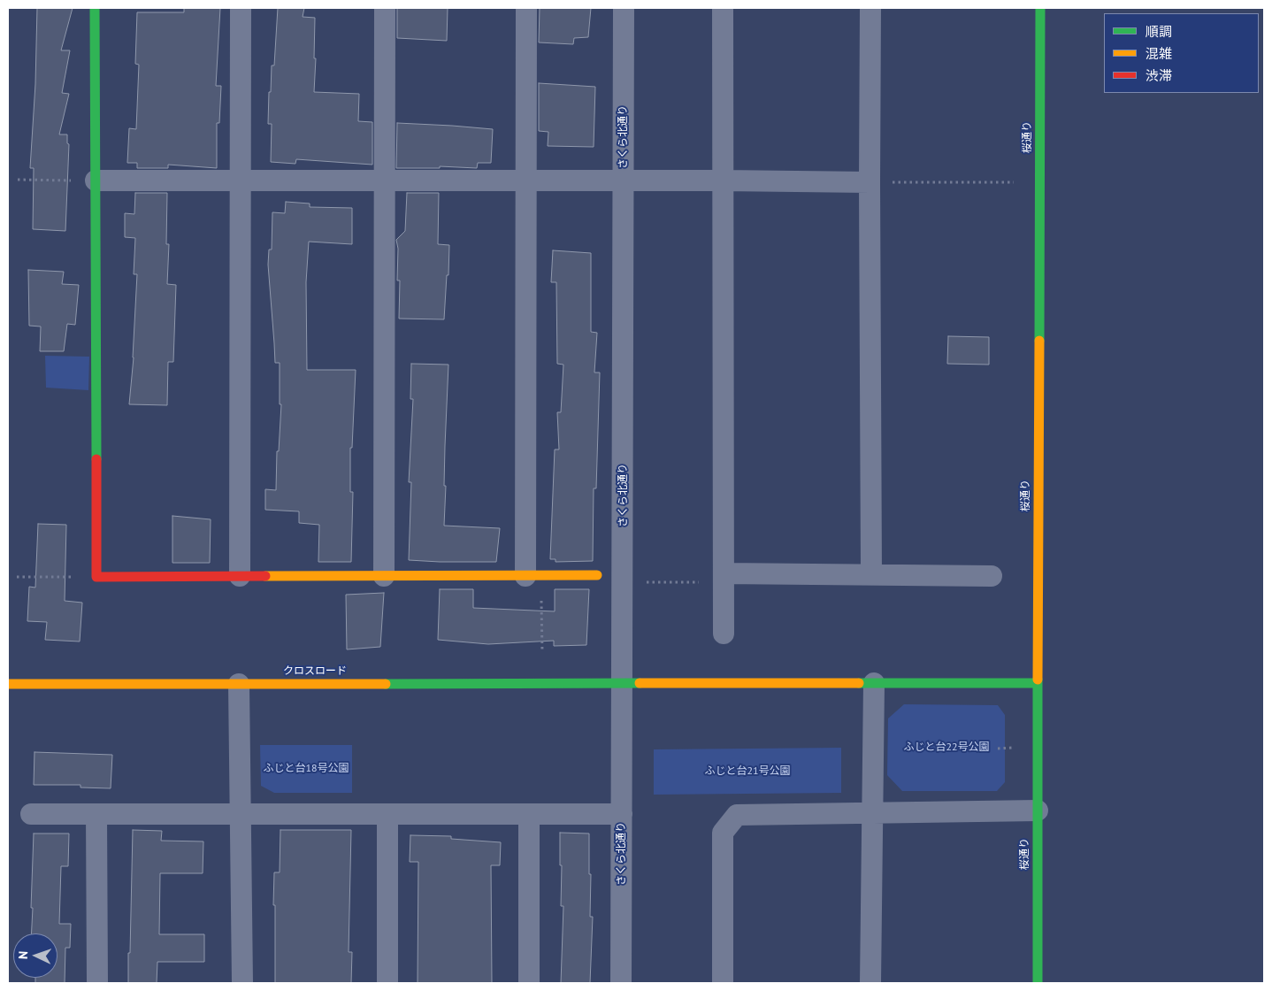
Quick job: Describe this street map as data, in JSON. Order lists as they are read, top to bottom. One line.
{"streets":{"street":["さくら北通り","桜通り","クロスロード"]},"crossings":[["さくら北通り","クロスロード"],["桜通り","クロスロード"]],"parks":["ふじと台22号公園","ふじと台18号公園","ふじと台21号公園"],"legend":["順調","混雑","渋滞"],"north":"left"}
